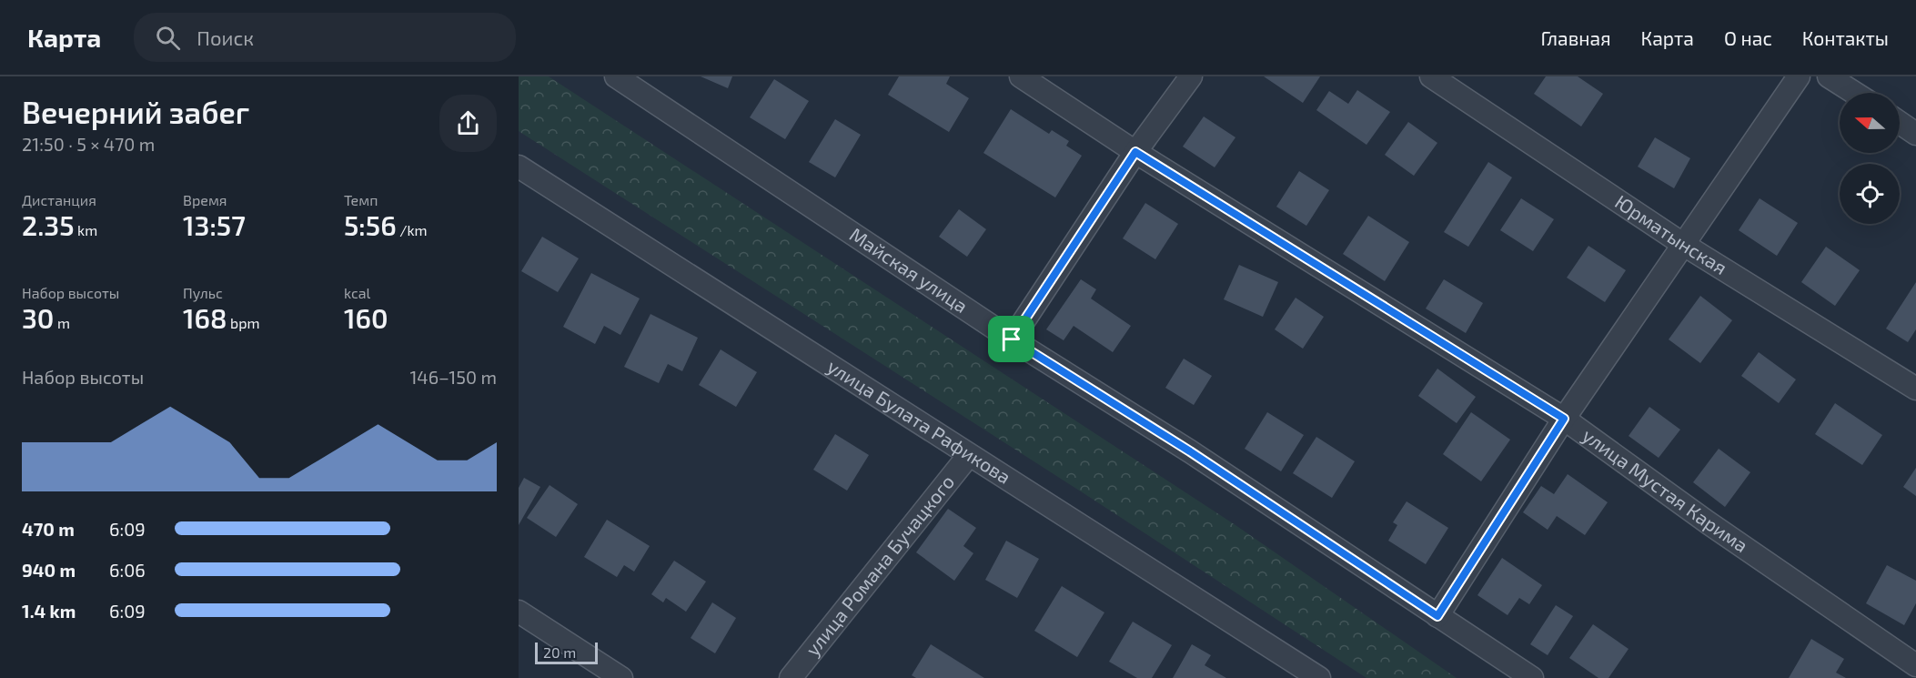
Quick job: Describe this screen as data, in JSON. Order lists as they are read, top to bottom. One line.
{"streets":{"street":["Юрматынская","Майская улица","улица Булата Рафикова","улица Мустая Карима","улица Романа Бучацкого"]},"crossings":[["улица Булата Рафикова","улица Романа Бучацкого"]],"scale_bar":"20 m","north":"left","page":{"header":"Карта","search":"Поиск","nav":["Главная","Карта","О нас","Контакты"],"heading":["Вечерний забег","21:50 · 5 × 470 m"],"stats":[["Дистанция","2.35 km"],["Время","13:57"],["Темп","5:56 /km"],["Набор высоты","30 m"],["Пульс","168 bpm"],["kcal","160"]],"chart":["Набор высоты","146–150 m"],"list":[{"name":"470 m","note":"6:09"},{"name":"940 m","note":"6:06"},{"name":"1.4 km","note":"6:09"}],"scale":"20 m"}}
